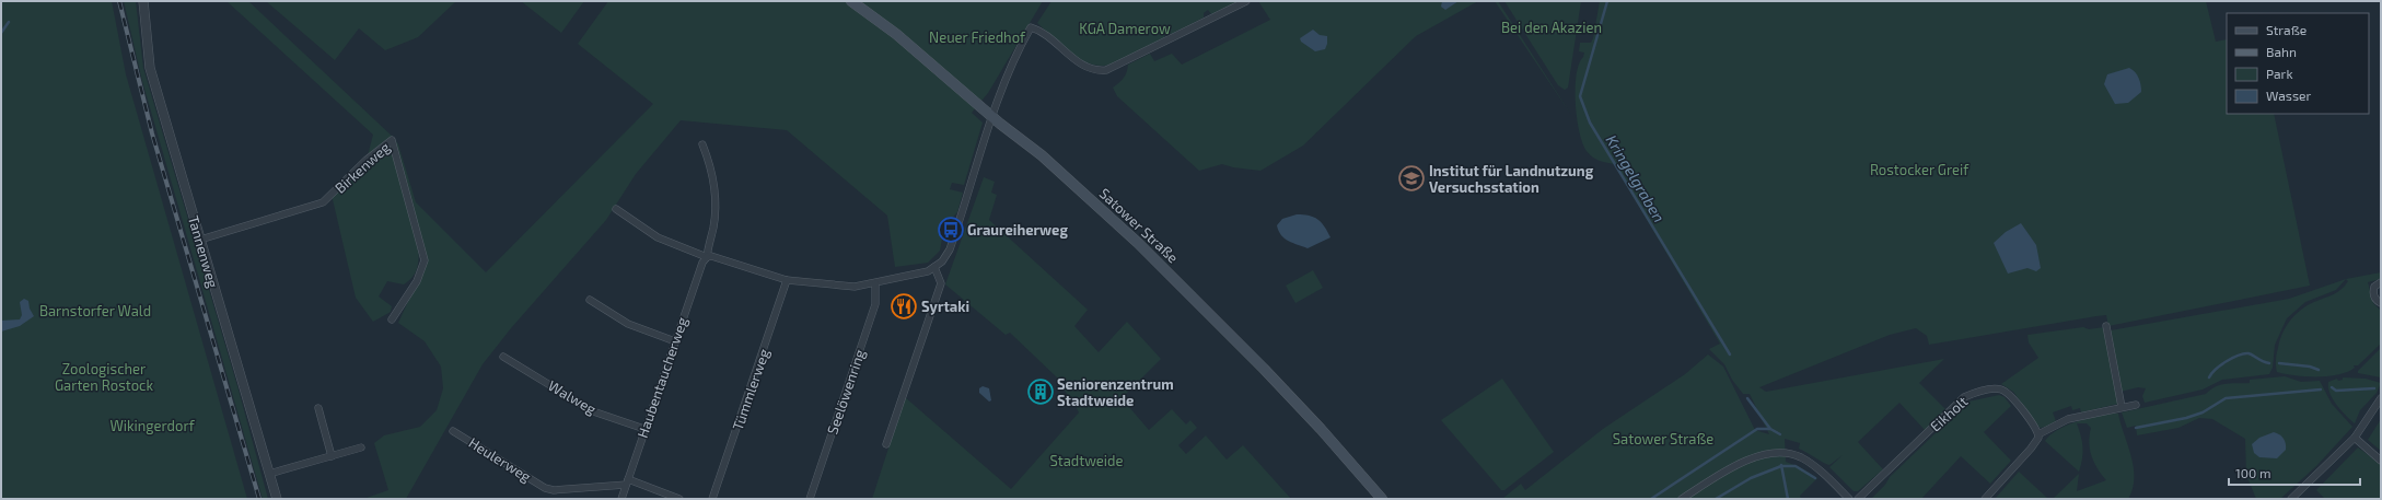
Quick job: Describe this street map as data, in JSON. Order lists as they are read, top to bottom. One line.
{"streets":{"main road":["Satower Straße"],"street":["Birkenweg","Tannenweg","Haubentaucherweg","Tümmlerweg","Seelöwenring","Walweg","Eikholt","Heulerweg"]},"crossings":[["Birkenweg","Tannenweg"],["Haubentaucherweg","Walweg"],["Haubentaucherweg","Heulerweg"]],"water":["Kringelgraben"],"parks":["Bei den Akazien","KGA Damerow","Neuer Friedhof","Rostocker Greif","Barnstorfer Wald","Zoologischer Garten Rostock","Wikingerdorf","Satower Straße","Stadtweide"],"places":{"school or university":["Institut für Landnutzung Versuchsstation"],"bus stop":["Graureiherweg"],"restaurant":["Syrtaki"],"building":["Seniorenzentrum Stadtweide"]},"legend":["Straße","Bahn","Park","Wasser"],"scale_bar":"100 m"}
